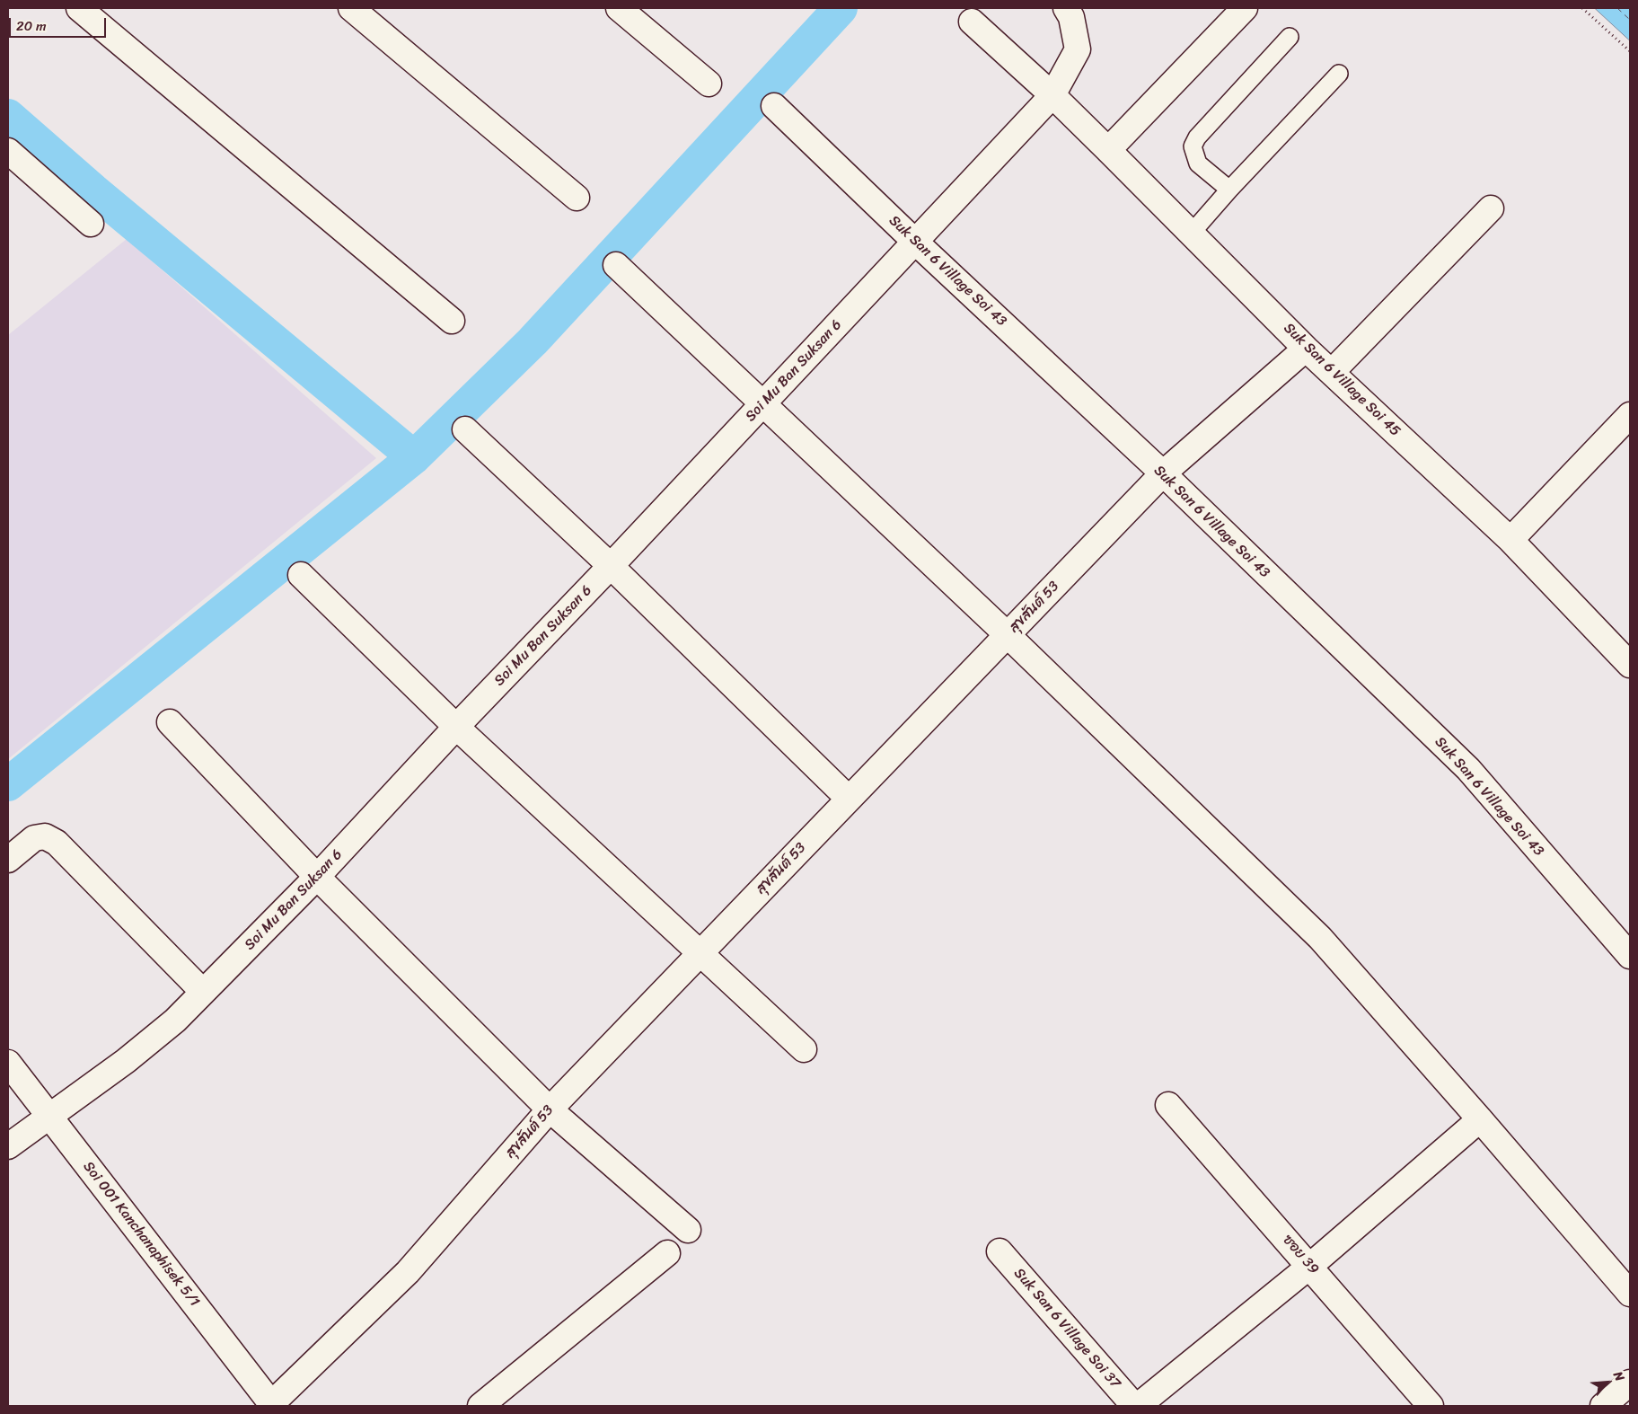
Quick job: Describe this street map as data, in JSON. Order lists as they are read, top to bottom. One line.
{"streets":{"street":["Suk San 6 Village Soi 43","Soi Mu Ban Suksan 6","Suk San 6 Village Soi 45","สุขสันต์ 53","Soi 001 Kanchanaphisek 5/1","ซอย 39","Suk San 6 Village Soi 37"]},"crossings":[["Suk San 6 Village Soi 43","Soi Mu Ban Suksan 6"],["Suk San 6 Village Soi 43","สุขสันต์ 53"],["Soi Mu Ban Suksan 6","Suk San 6 Village Soi 45"],["Soi Mu Ban Suksan 6","Soi 001 Kanchanaphisek 5/1"],["Suk San 6 Village Soi 45","สุขสันต์ 53"],["สุขสันต์ 53","Soi 001 Kanchanaphisek 5/1"]],"scale_bar":"20 m","north":"top right"}
